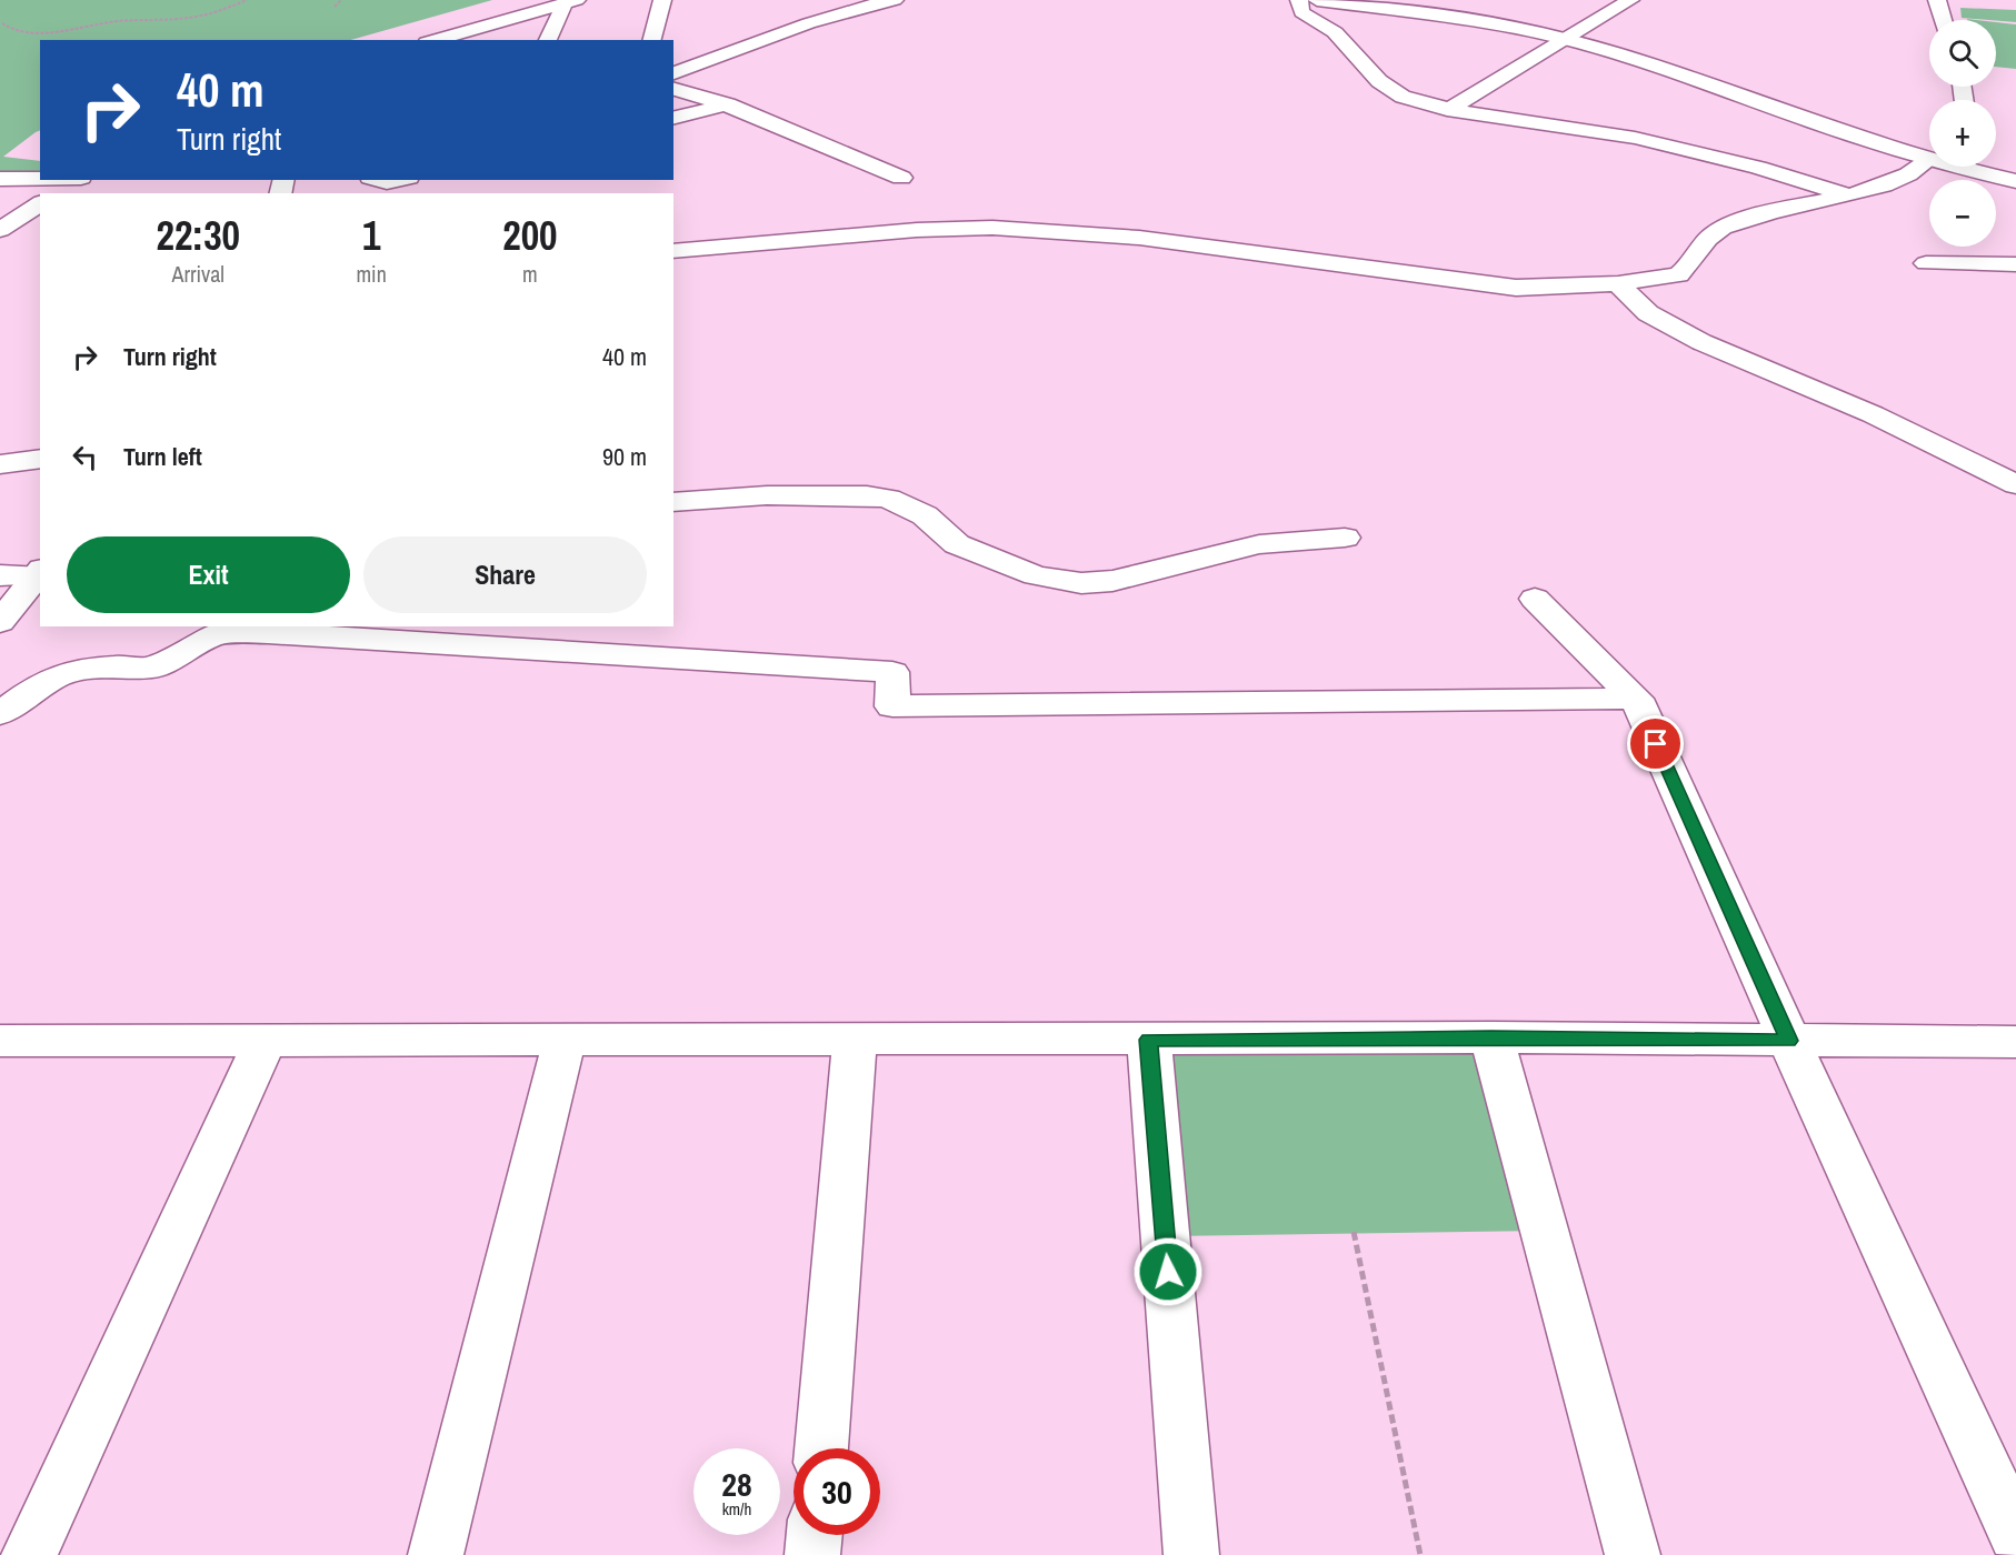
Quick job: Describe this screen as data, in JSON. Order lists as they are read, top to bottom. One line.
{"page":{"map_buttons":["+","−"],"turn":["40 m","Turn right"],"eta":["22:30","Arrival","1","min","200","m"],"list":[{"name":"Turn right","value":"40 m"},{"name":"Turn left","value":"90 m"}],"buttons":["Exit","Share"],"speed":"28 km/h","limit":"30"}}
